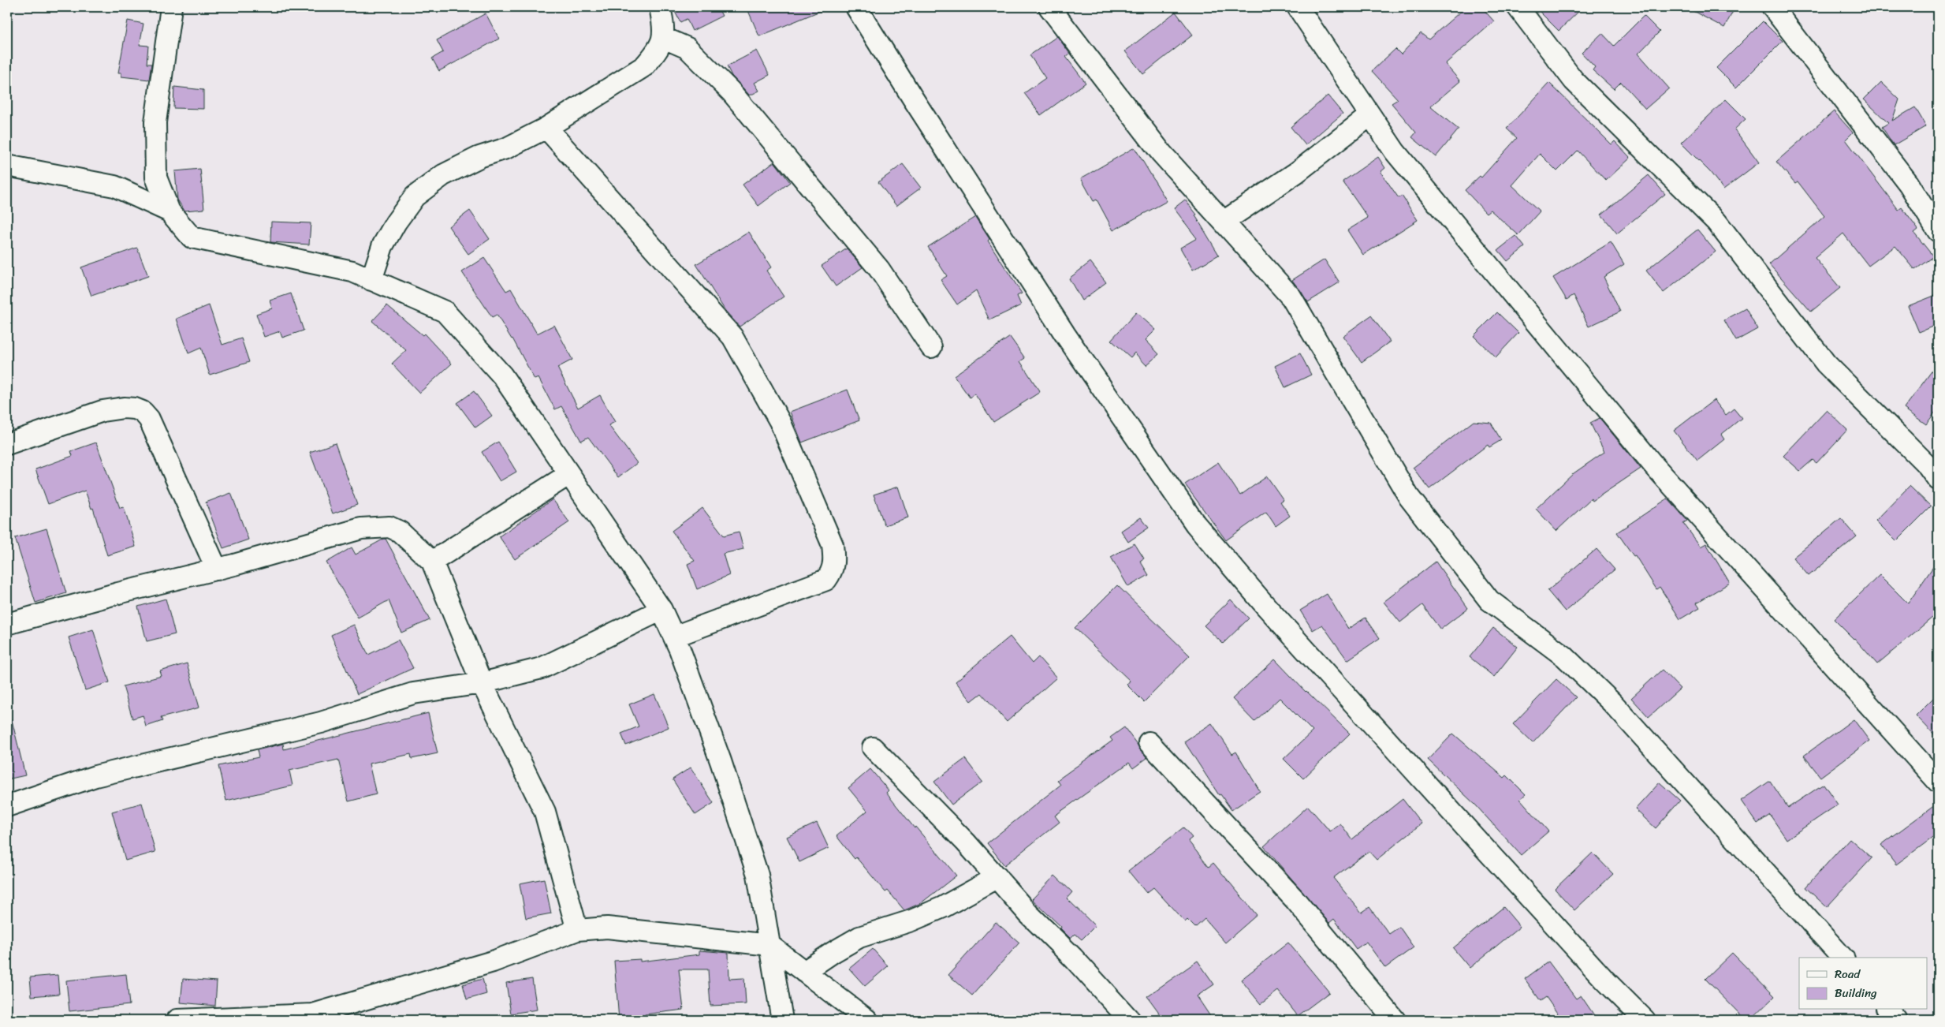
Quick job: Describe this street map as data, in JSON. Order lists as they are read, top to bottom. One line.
{"legend":["Road","Building"]}
